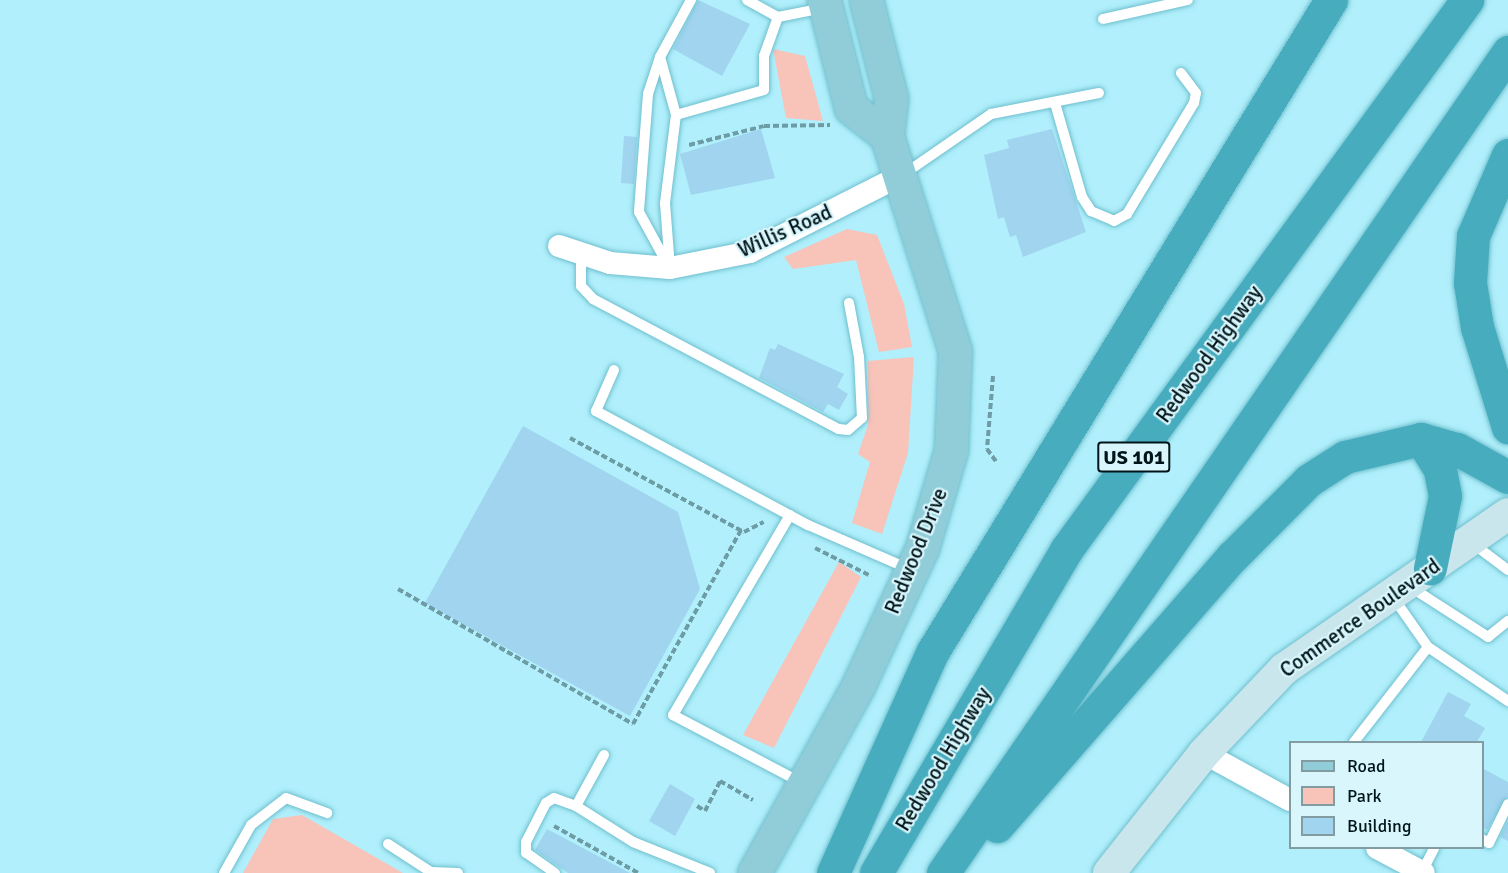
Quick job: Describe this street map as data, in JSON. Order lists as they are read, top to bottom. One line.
{"streets":{"highway":["Redwood Highway","US 101"],"main road":["Redwood Drive"],"street":["Willis Road","Commerce Boulevard"]},"crossings":[["Willis Road","Redwood Drive"]],"legend":["Road","Park","Building"]}
